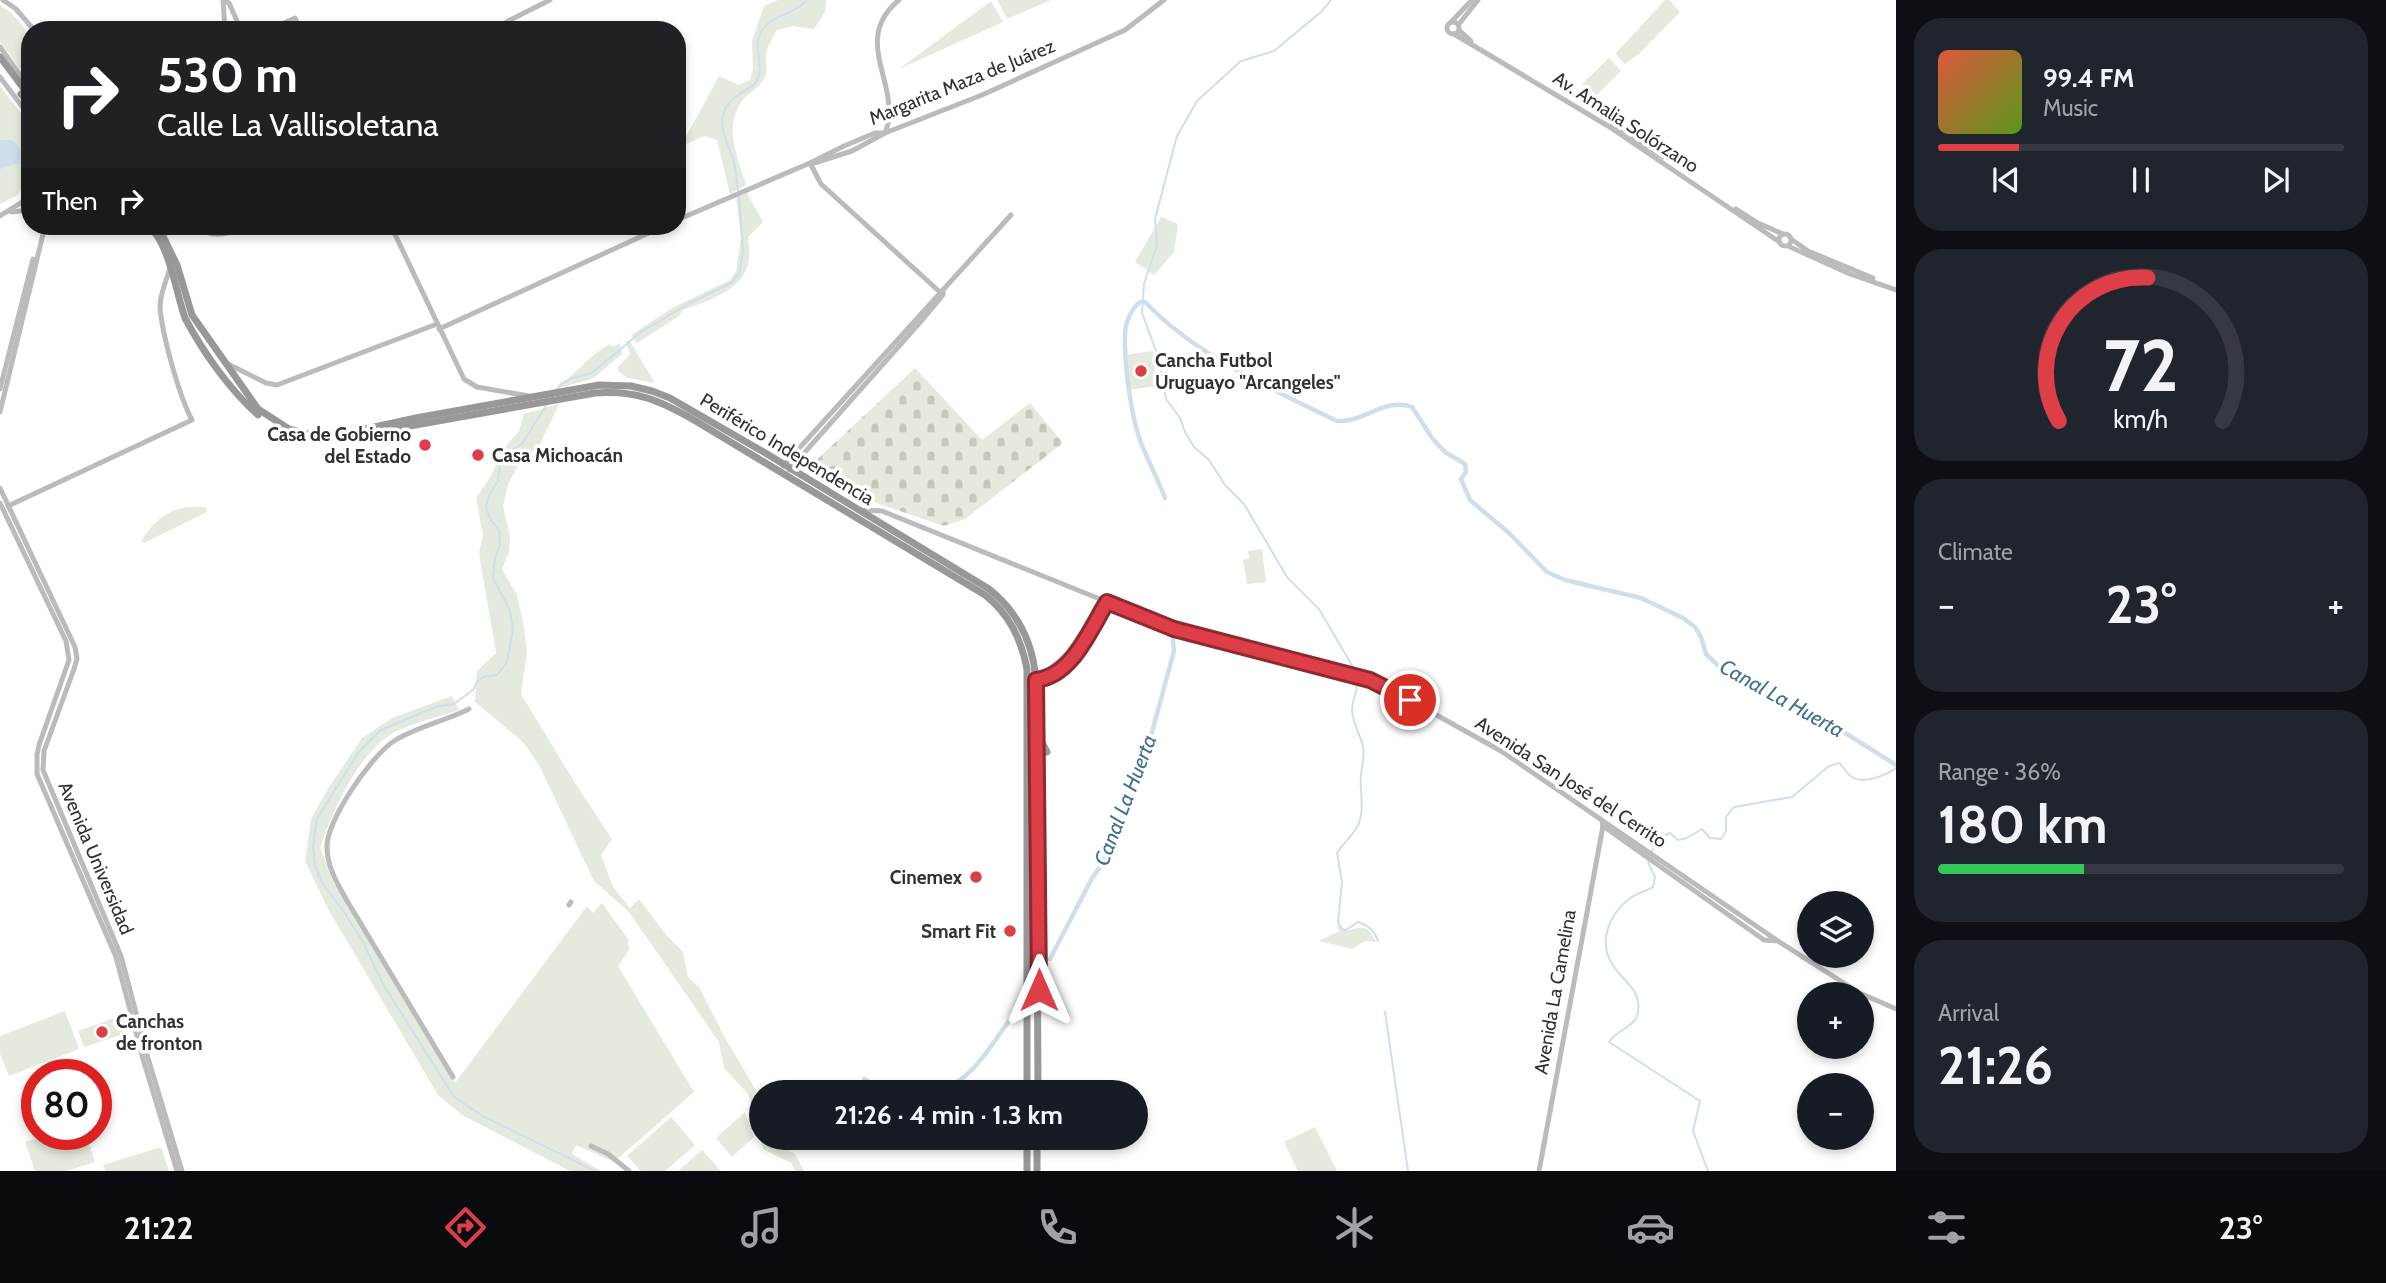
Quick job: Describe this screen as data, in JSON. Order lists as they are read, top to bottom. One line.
{"streets":{"highway":["Periférico Independencia"],"street":["Margarita Maza de Juárez","Av. Amalia Solórzano","Avenida San José del Cerrito","Avenida Universidad","Avenida La Camelina"]},"crossings":[["Periférico Independencia","Avenida San José del Cerrito"],["Avenida San José del Cerrito","Avenida La Camelina"]],"water":["Canal La Huerta"],"places":["Cancha Futbol Uruguayo \"Arcangeles\"","Casa de Gobierno del Estado","Casa Michoacán","Cinemex","Smart Fit","Canchas de fronton"],"page":{"turn":["530 m","Calle La Vallisoletana"],"song":["99.4 FM","Music"],"then":"Then","tile":["Climate",["Range · 36%","180 km"],["Arrival","21:26"]],"heat":["−","23°","+"],"map_buttons":["+","−"],"limit":"80","trip":"21:26 · 4 min · 1.3 km","tabs":["21:22","23°"],"gauge":["72","km/h"]}}
